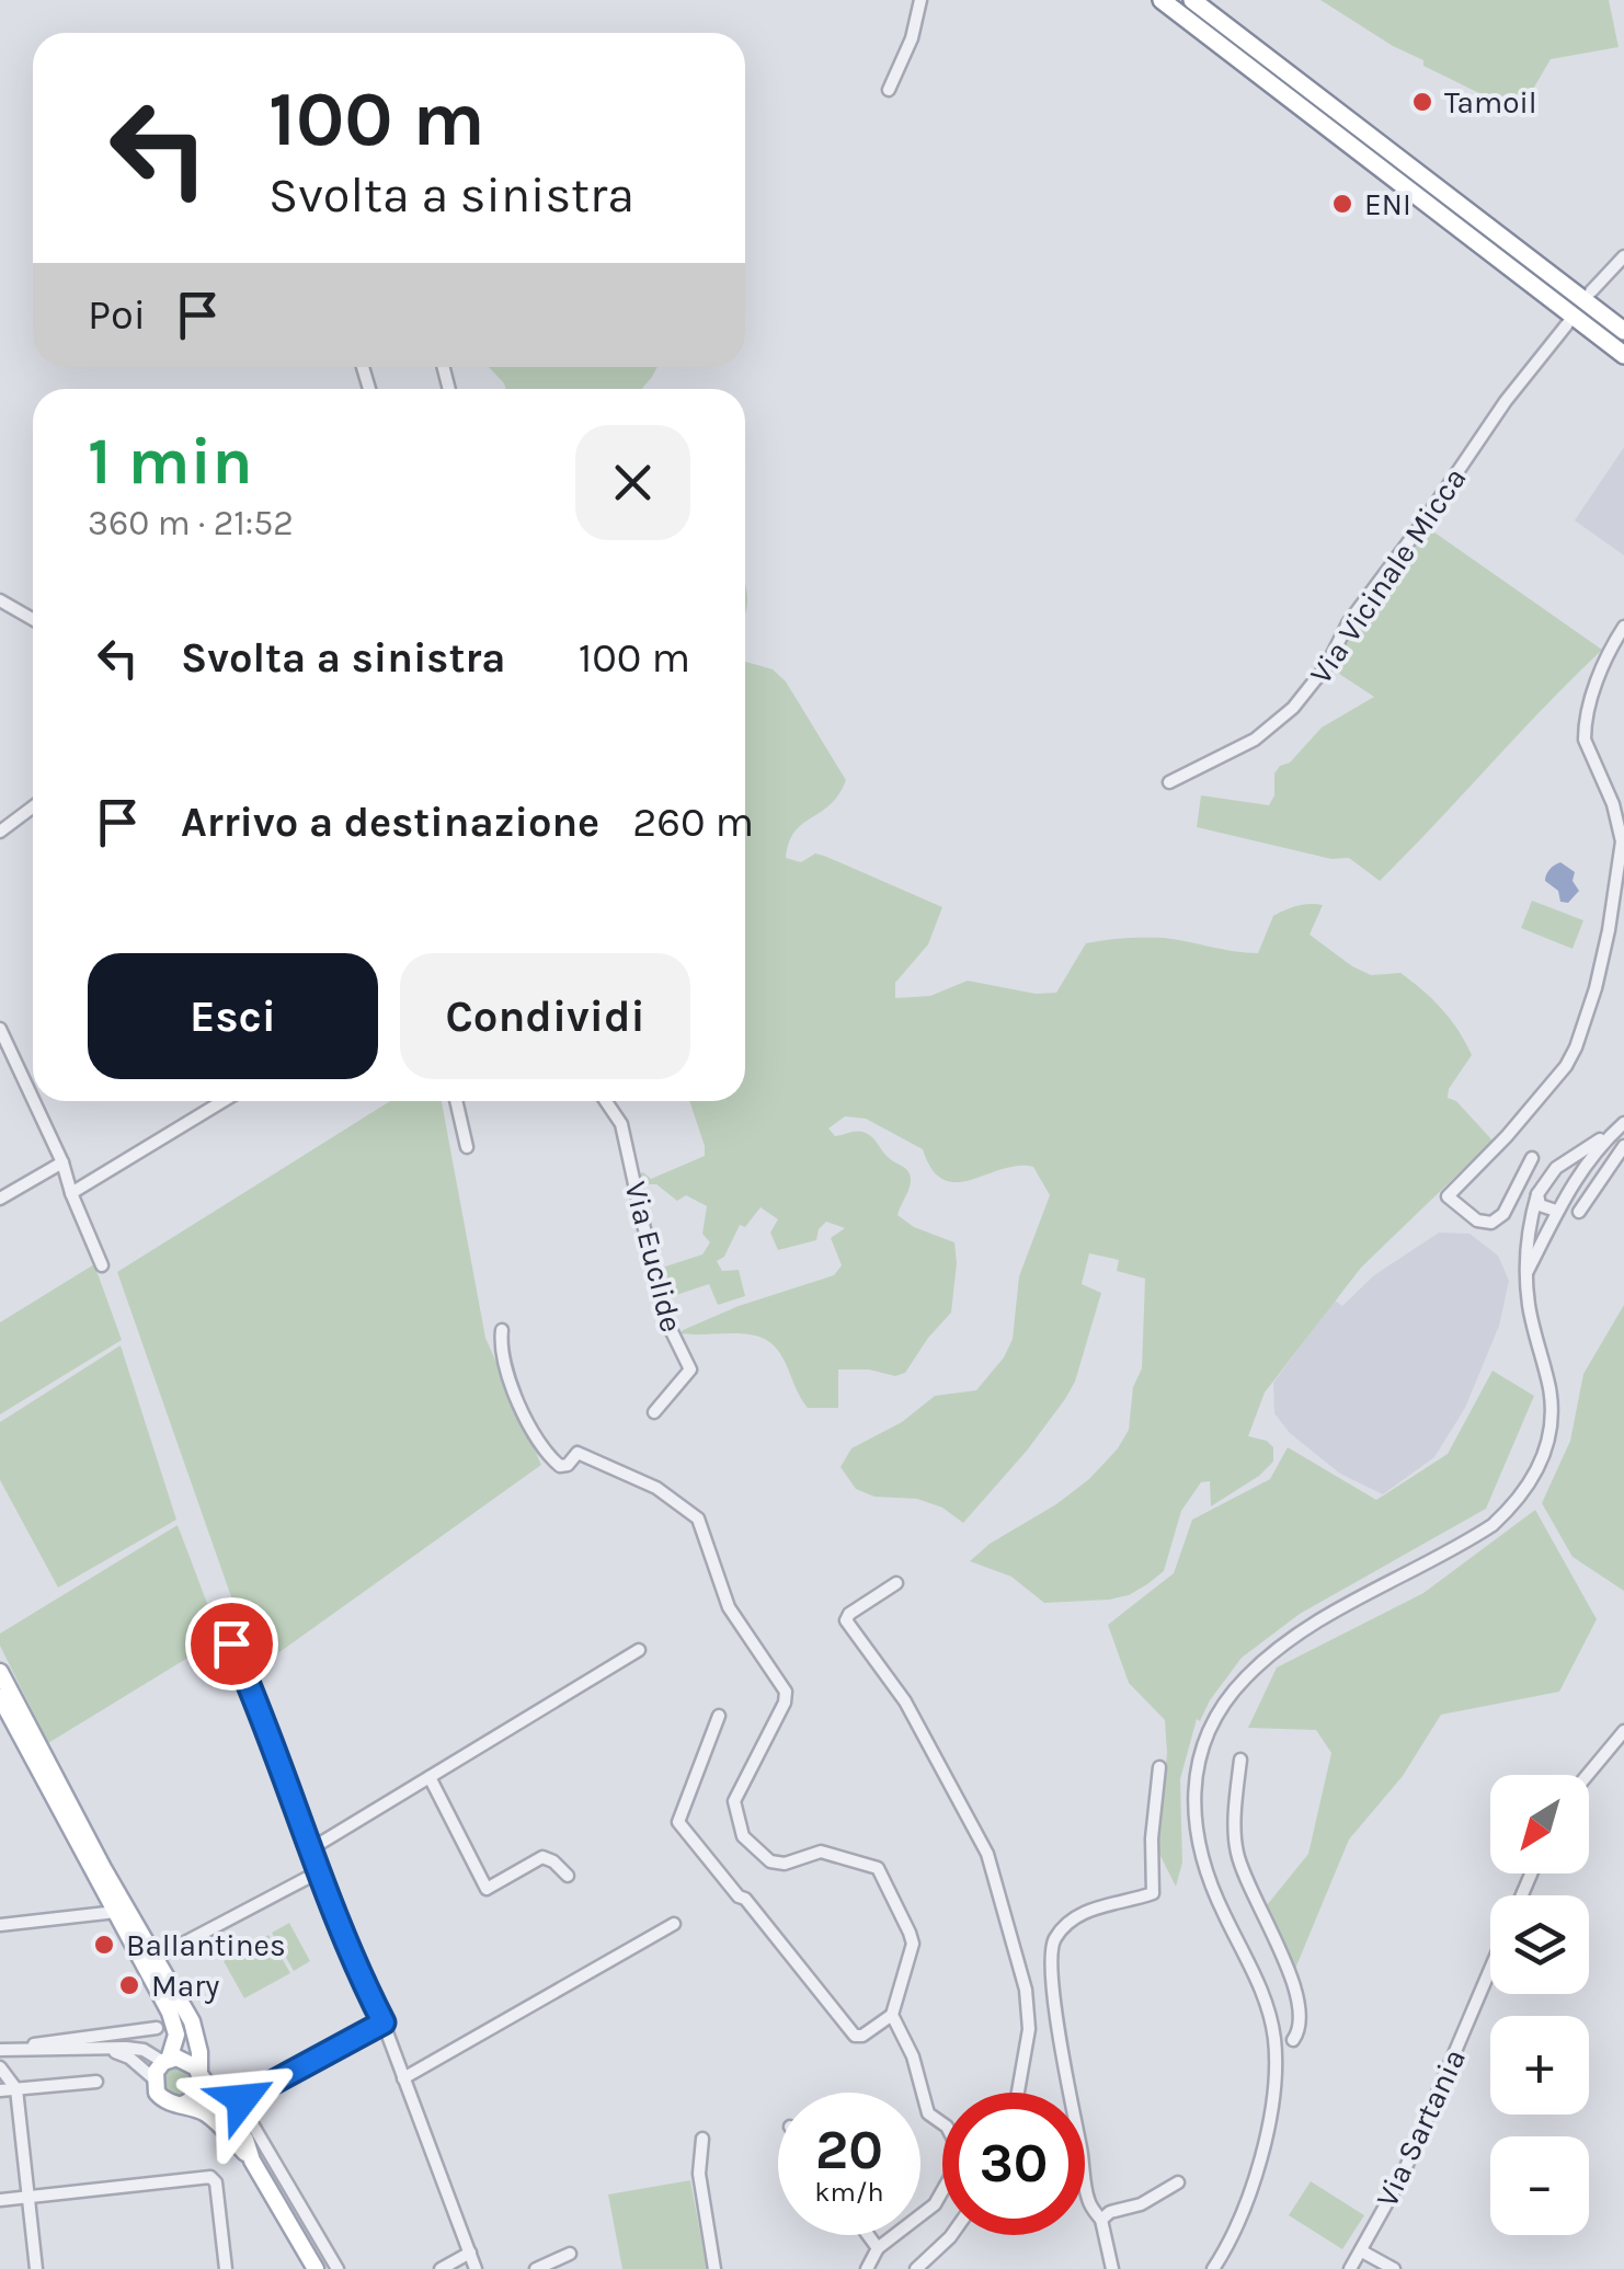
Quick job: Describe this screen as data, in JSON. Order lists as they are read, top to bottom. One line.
{"streets":{"street":["Via Vicinale Micca","Via Euclide","Via Sartania"]},"places":["Tamoil","ENI","Ballantines","Mary"],"north":"bottom left","page":{"turn":["100 m","Svolta a sinistra"],"then":"Poi","heading":["1 min","360 m · 21:52"],"list":[{"name":"Svolta a sinistra","value":"100 m"},{"name":"Arrivo a destinazione","value":"260 m"}],"buttons":["Esci","Condividi"],"map_buttons":["+","−"],"speed":"20 km/h","limit":"30"}}
